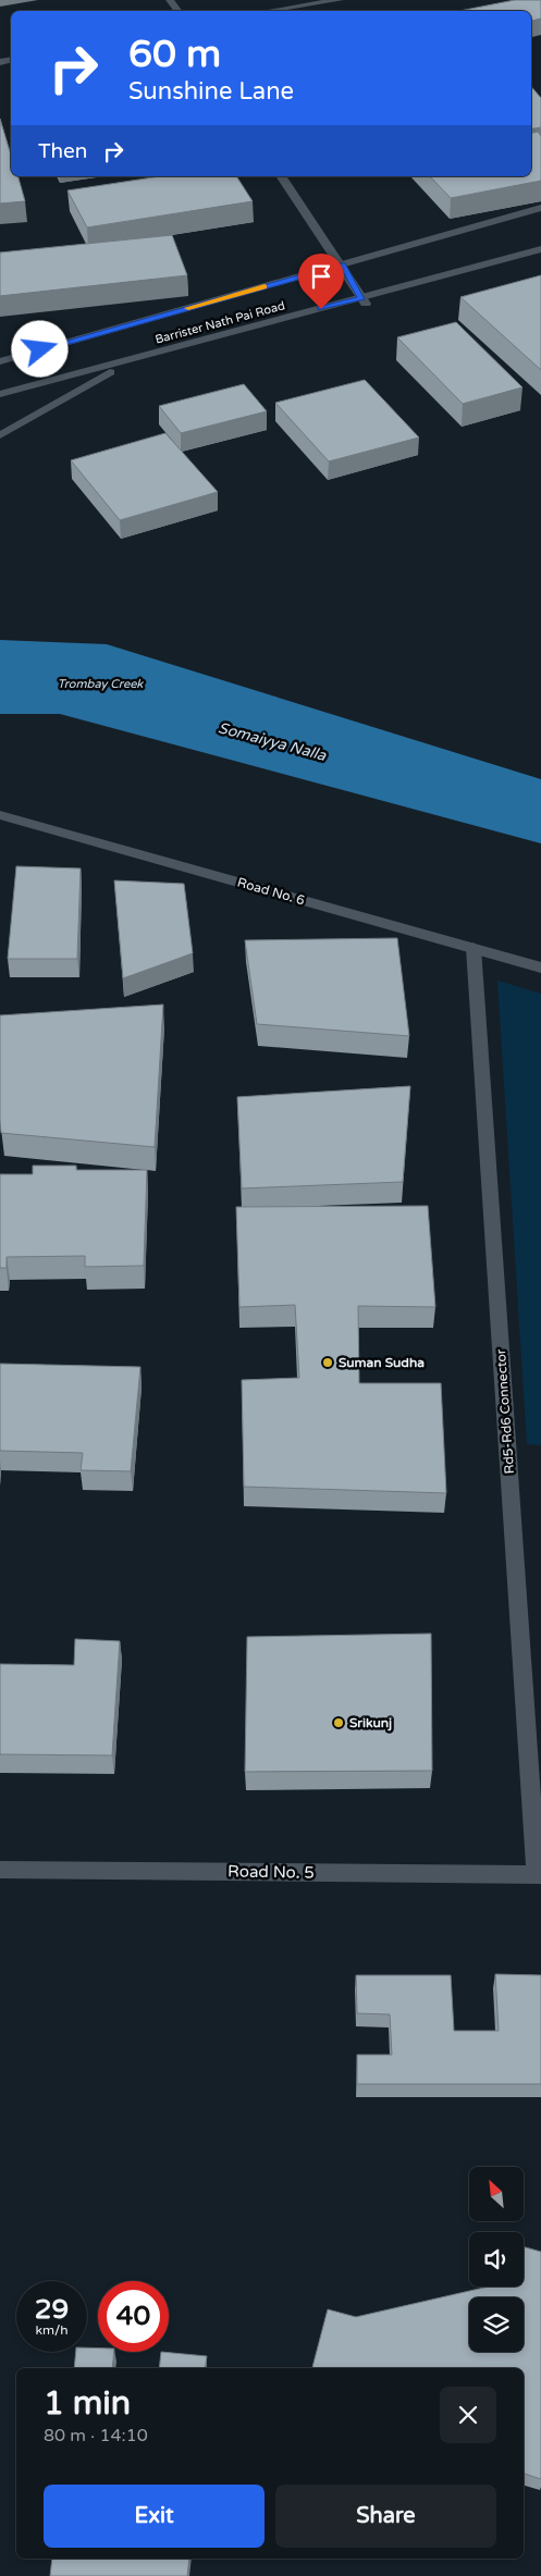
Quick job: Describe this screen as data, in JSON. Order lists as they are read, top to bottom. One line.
{"streets":{"street":["Barrister Nath Pai Road","Road No. 6","Rd5-Rd6 Connector","Road No. 5"]},"crossings":[["Road No. 6","Rd5-Rd6 Connector"],["Rd5-Rd6 Connector","Road No. 5"]],"water":["Trombay Creek","Somaiyya Nalla"],"places":["Suman Sudha","Srikunj"],"north":"top left","page":{"turn":["60 m","Sunshine Lane"],"then":"Then","speed":"29 km/h","limit":"40","heading":["1 min","80 m · 14:10"],"buttons":["Exit","Share"]}}
